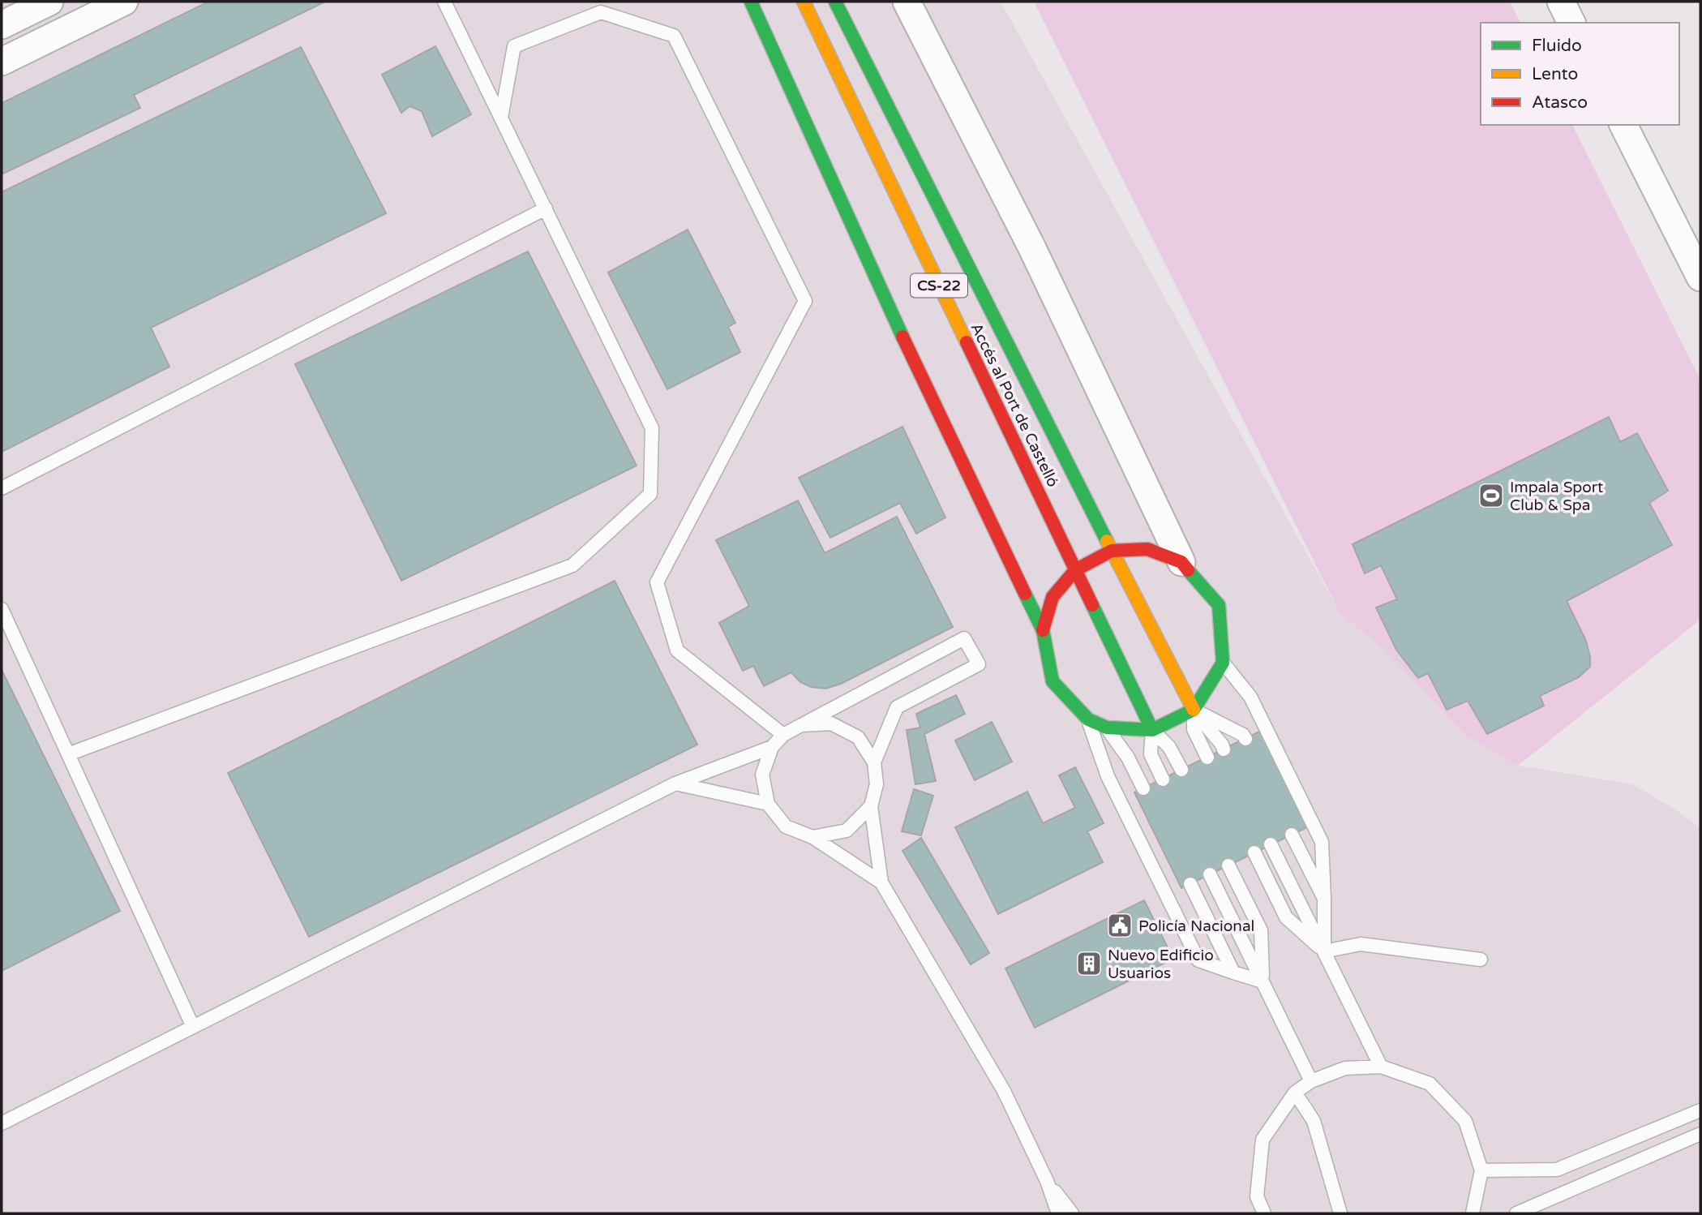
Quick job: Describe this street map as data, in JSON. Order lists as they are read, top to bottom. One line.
{"streets":{"main road":["CS-22","Accés al Port de Castelló"]},"places":{"sports":["Impala Sport Club & Spa"],"public building":["Policía Nacional"],"building":["Nuevo Edificio Usuarios"]},"legend":["Fluido","Lento","Atasco"]}
